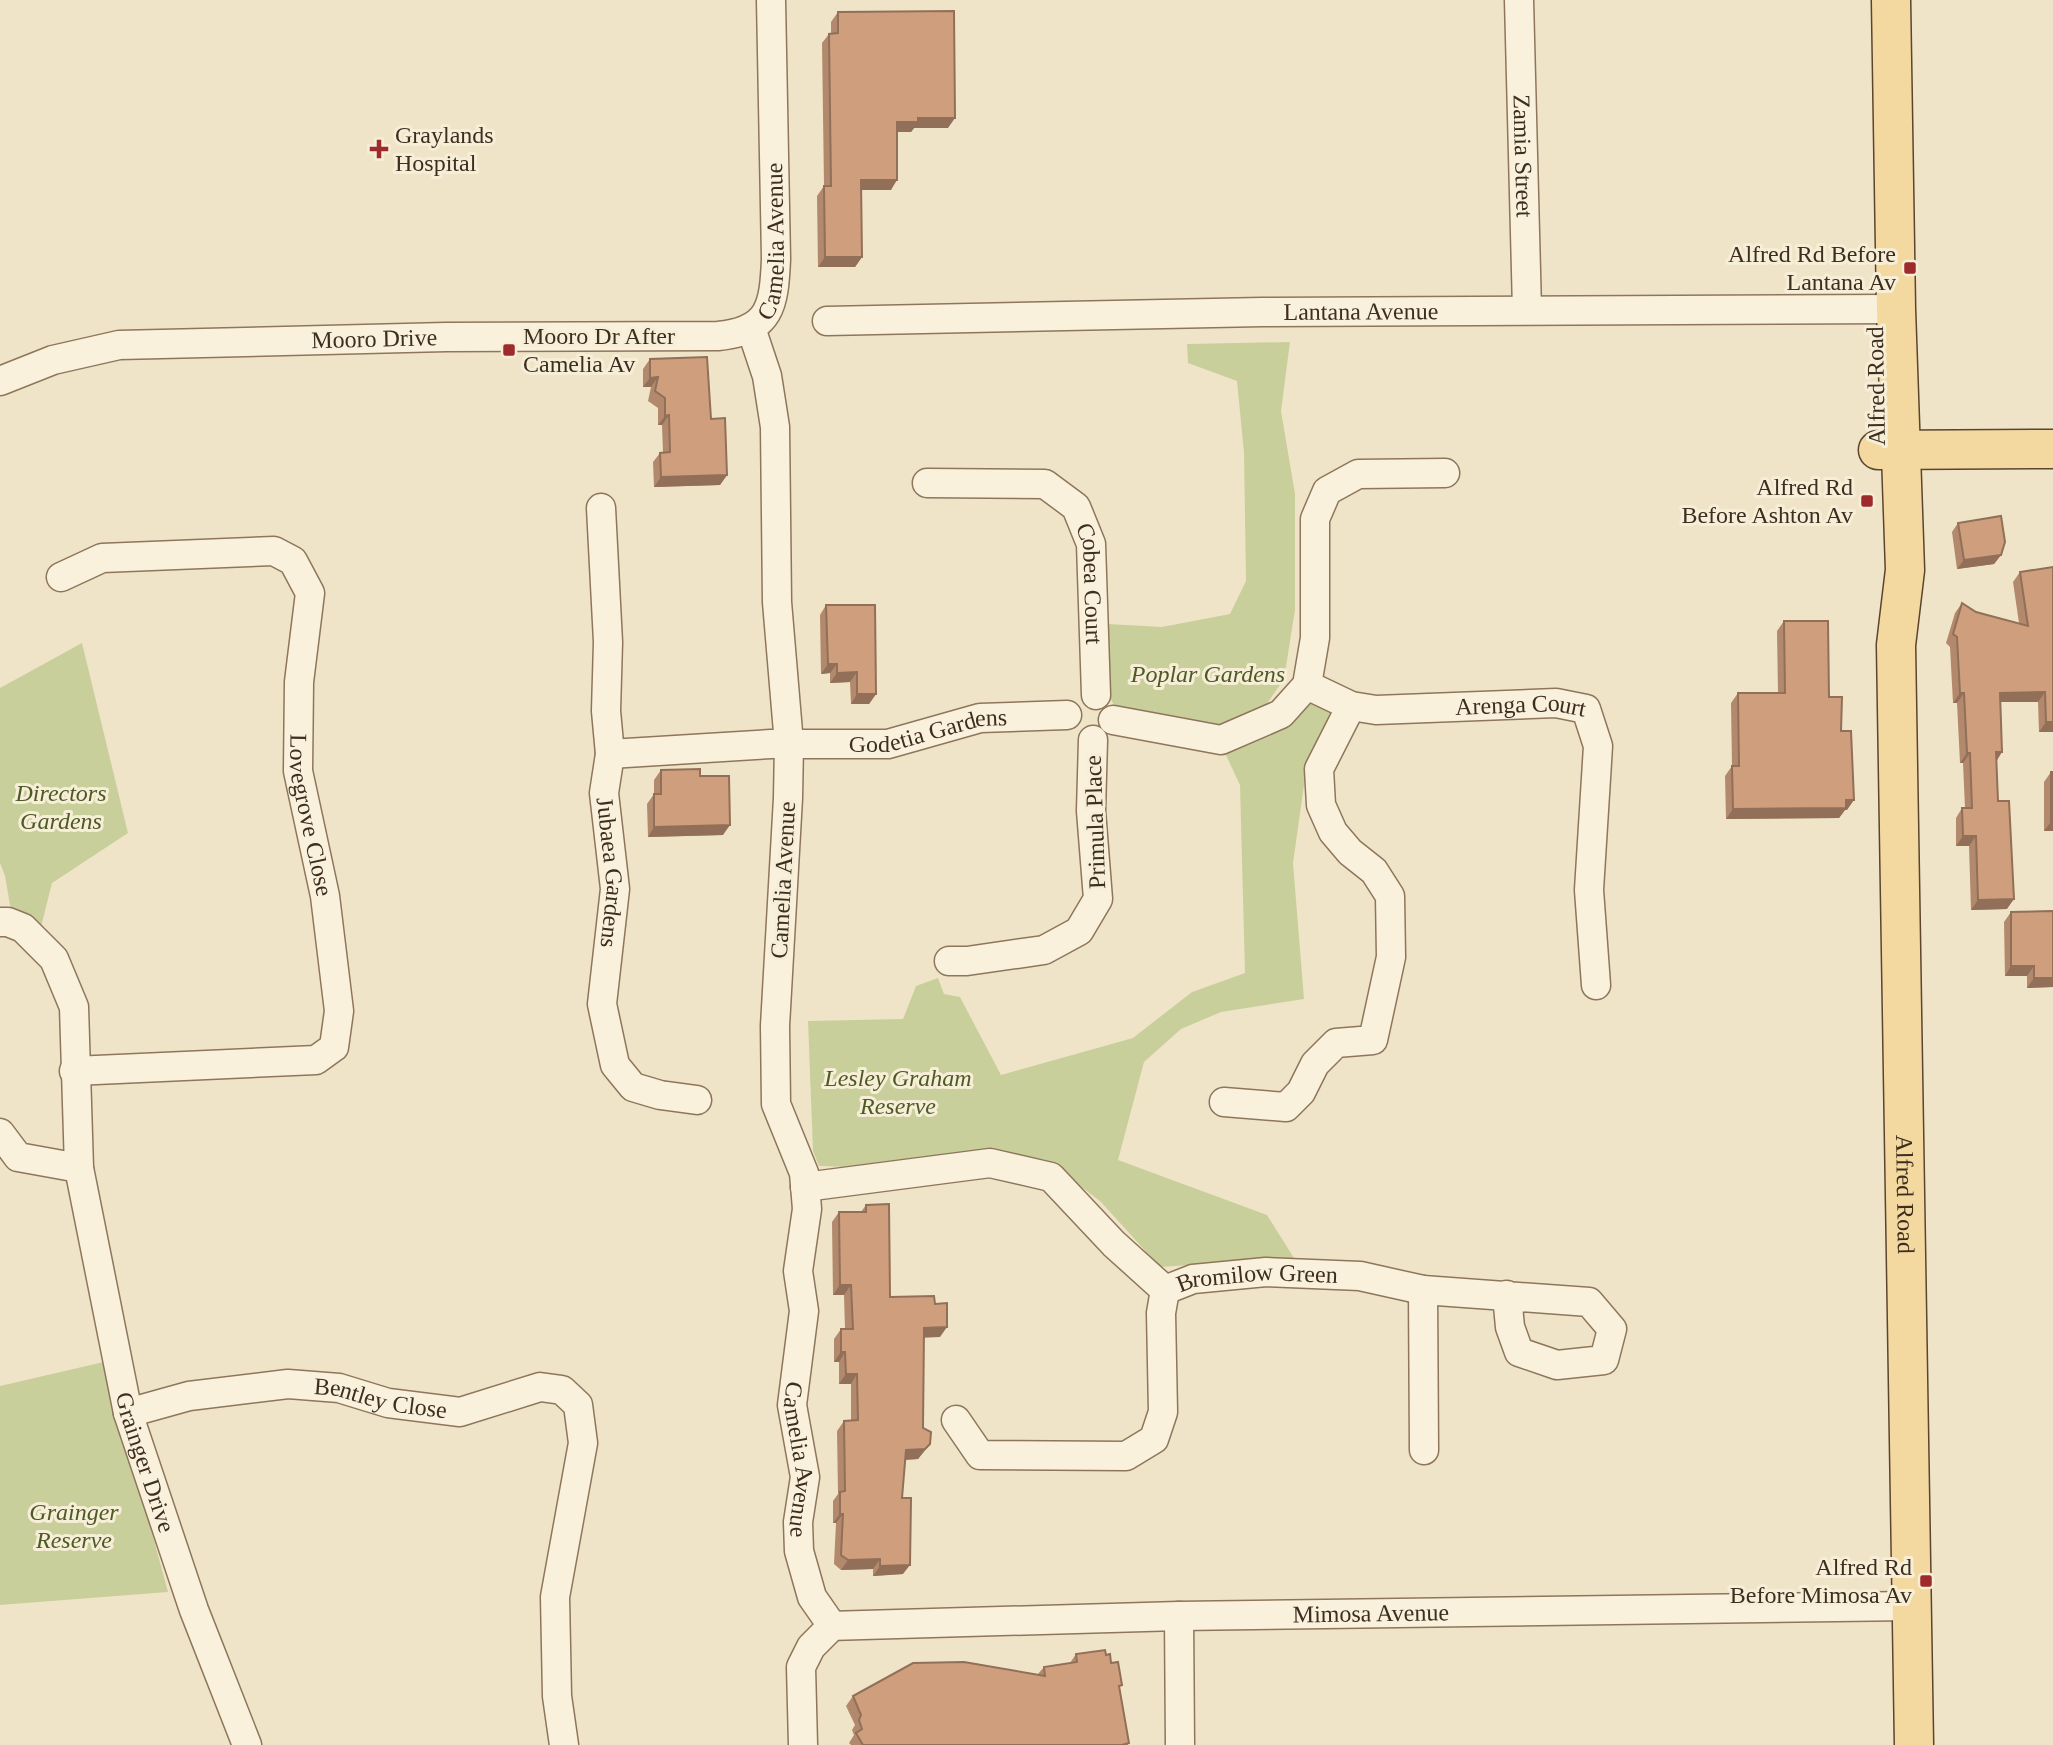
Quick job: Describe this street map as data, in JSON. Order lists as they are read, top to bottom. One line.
{"streets":{"main road":["Alfred Road"],"street":["Zamia Street","Camelia Avenue","Lantana Avenue","Mooro Drive","Cobea Court","Arenga Court","Godetia Gardens","Lovegrove Close","Primula Place","Jubaea Gardens","Bromilow Green","Bentley Close","Grainger Drive","Mimosa Avenue"]},"crossings":[["Zamia Street","Lantana Avenue"],["Camelia Avenue","Mooro Drive"],["Camelia Avenue","Godetia Gardens"],["Camelia Avenue","Bromilow Green"],["Camelia Avenue","Mimosa Avenue"],["Lantana Avenue","Alfred Road"],["Alfred Road","Mimosa Avenue"],["Cobea Court","Godetia Gardens"],["Cobea Court","Primula Place"],["Godetia Gardens","Primula Place"],["Lovegrove Close","Grainger Drive"],["Bentley Close","Grainger Drive"]],"parks":["Poplar Gardens","Directors Gardens","Lesley Graham Reserve","Grainger Reserve"],"places":{"health":["Graylands Hospital"],"transit":["Alfred Rd Before Lantana Av","Mooro Dr After Camelia Av","Alfred Rd Before Ashton Av","Alfred Rd Before Mimosa Av"]}}
